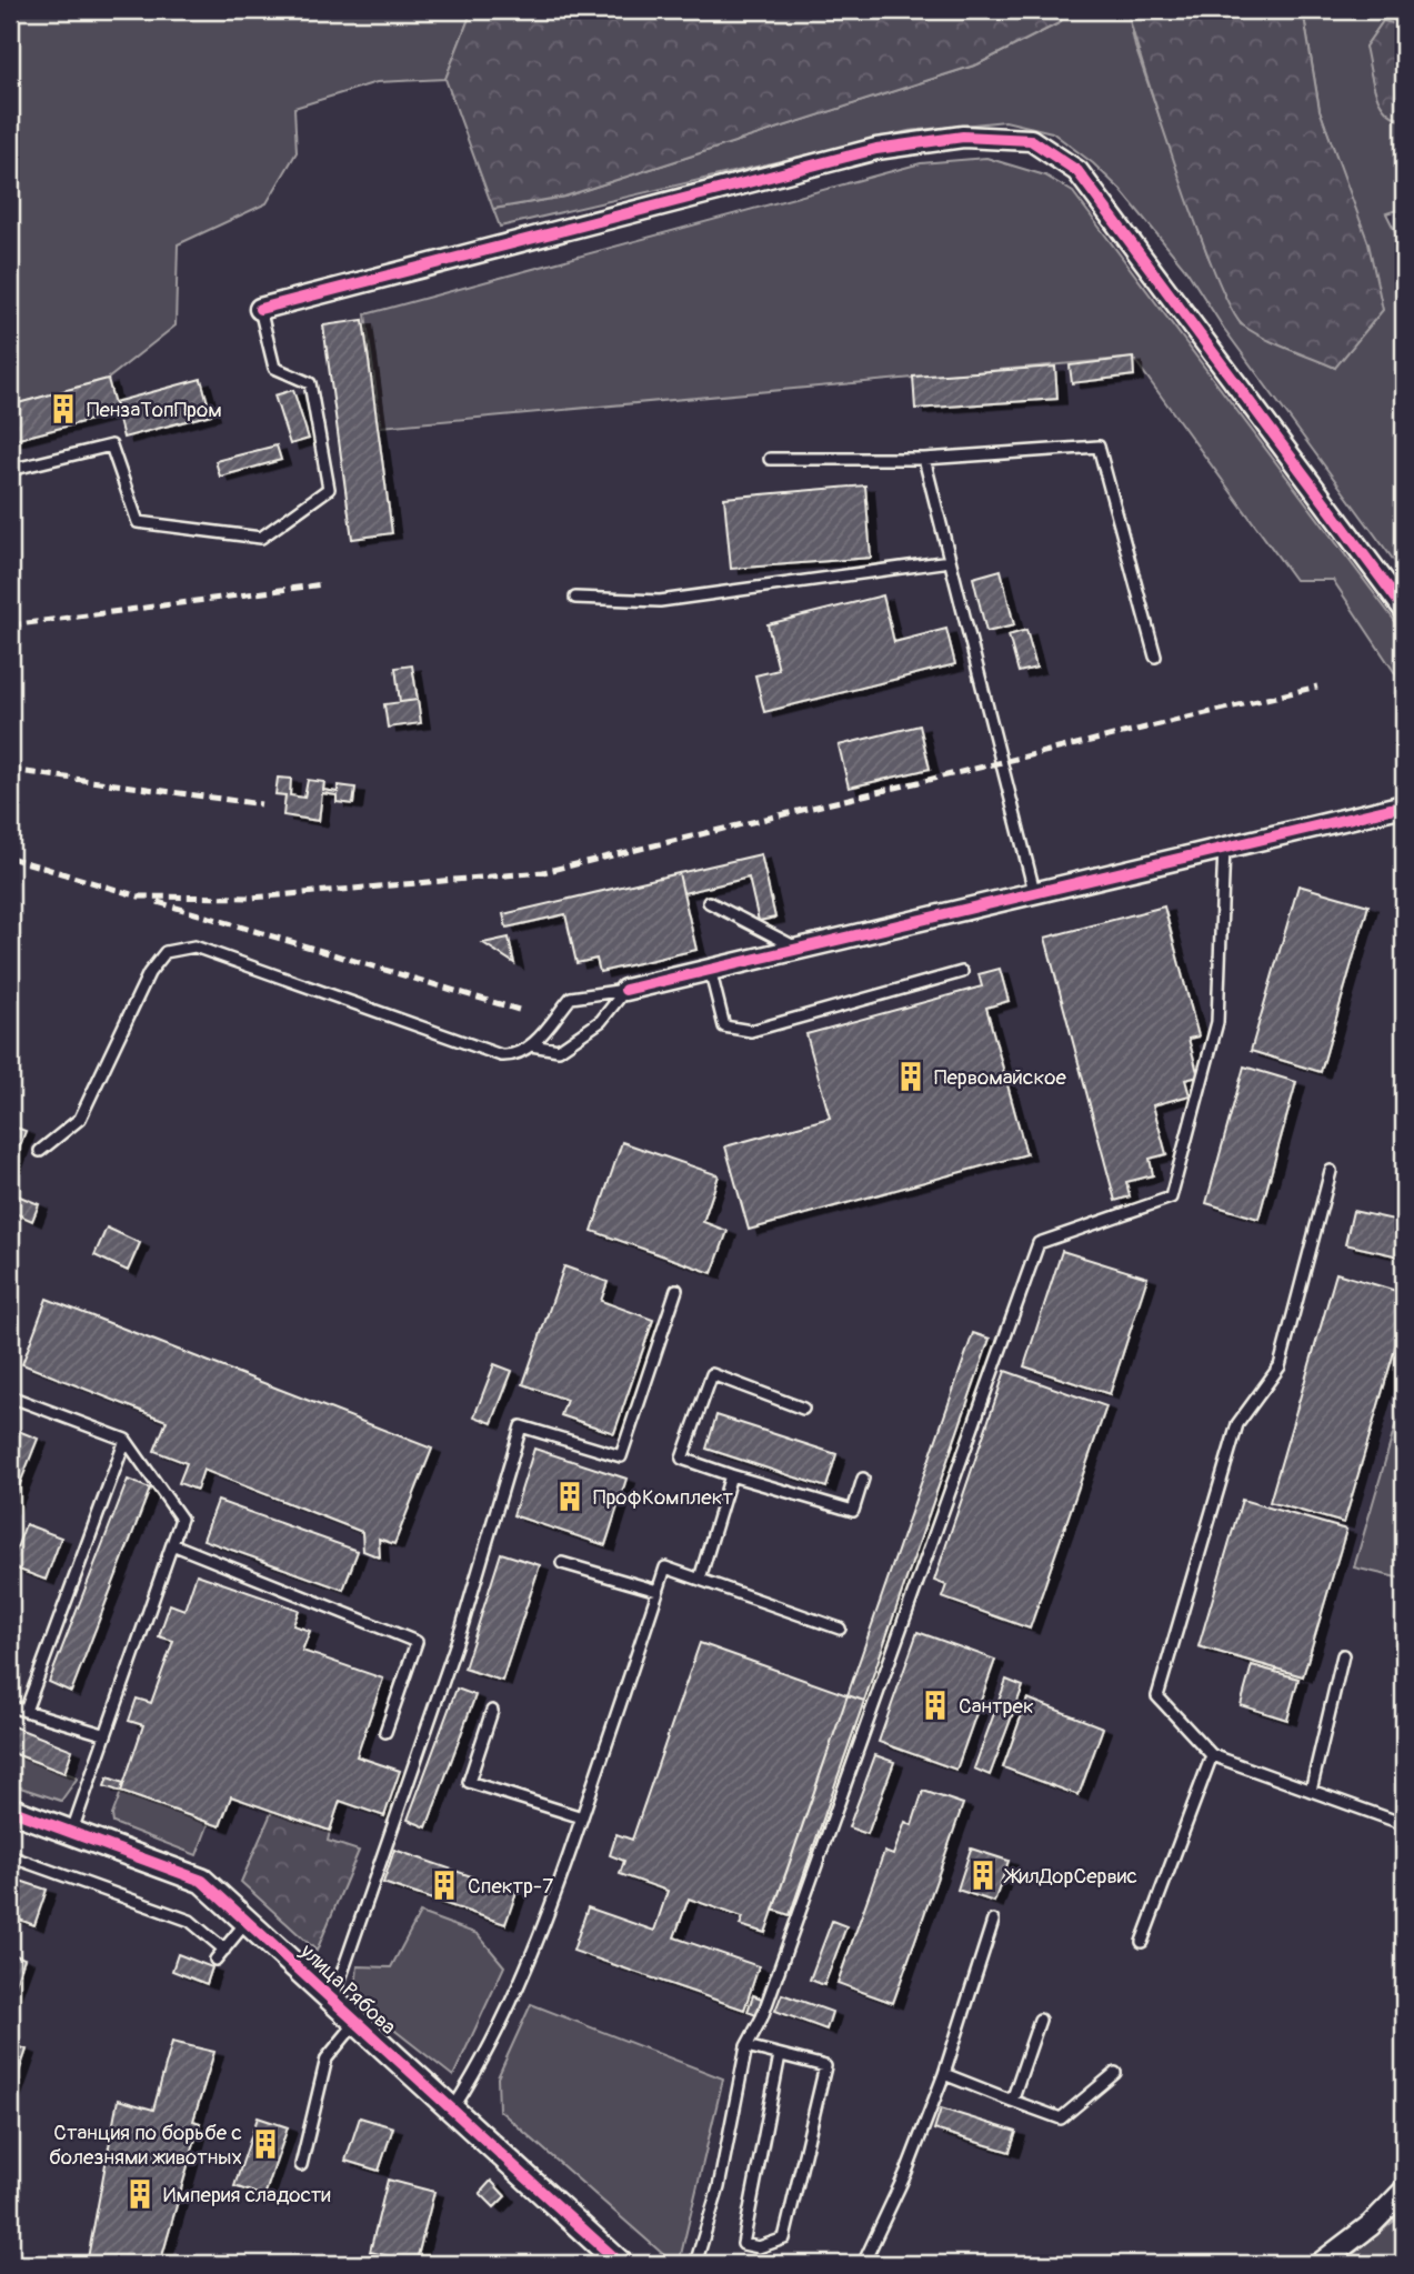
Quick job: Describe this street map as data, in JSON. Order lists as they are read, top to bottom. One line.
{"streets":{"street":["улица Рябова"]},"places":{"building":["ПензаТопПром","Первомайское","ПрофКомплект","Сантрек","ЖилДорСервис","Спектр-7","Станция по борьбе с болезнями животных","Империя сладости"]}}
